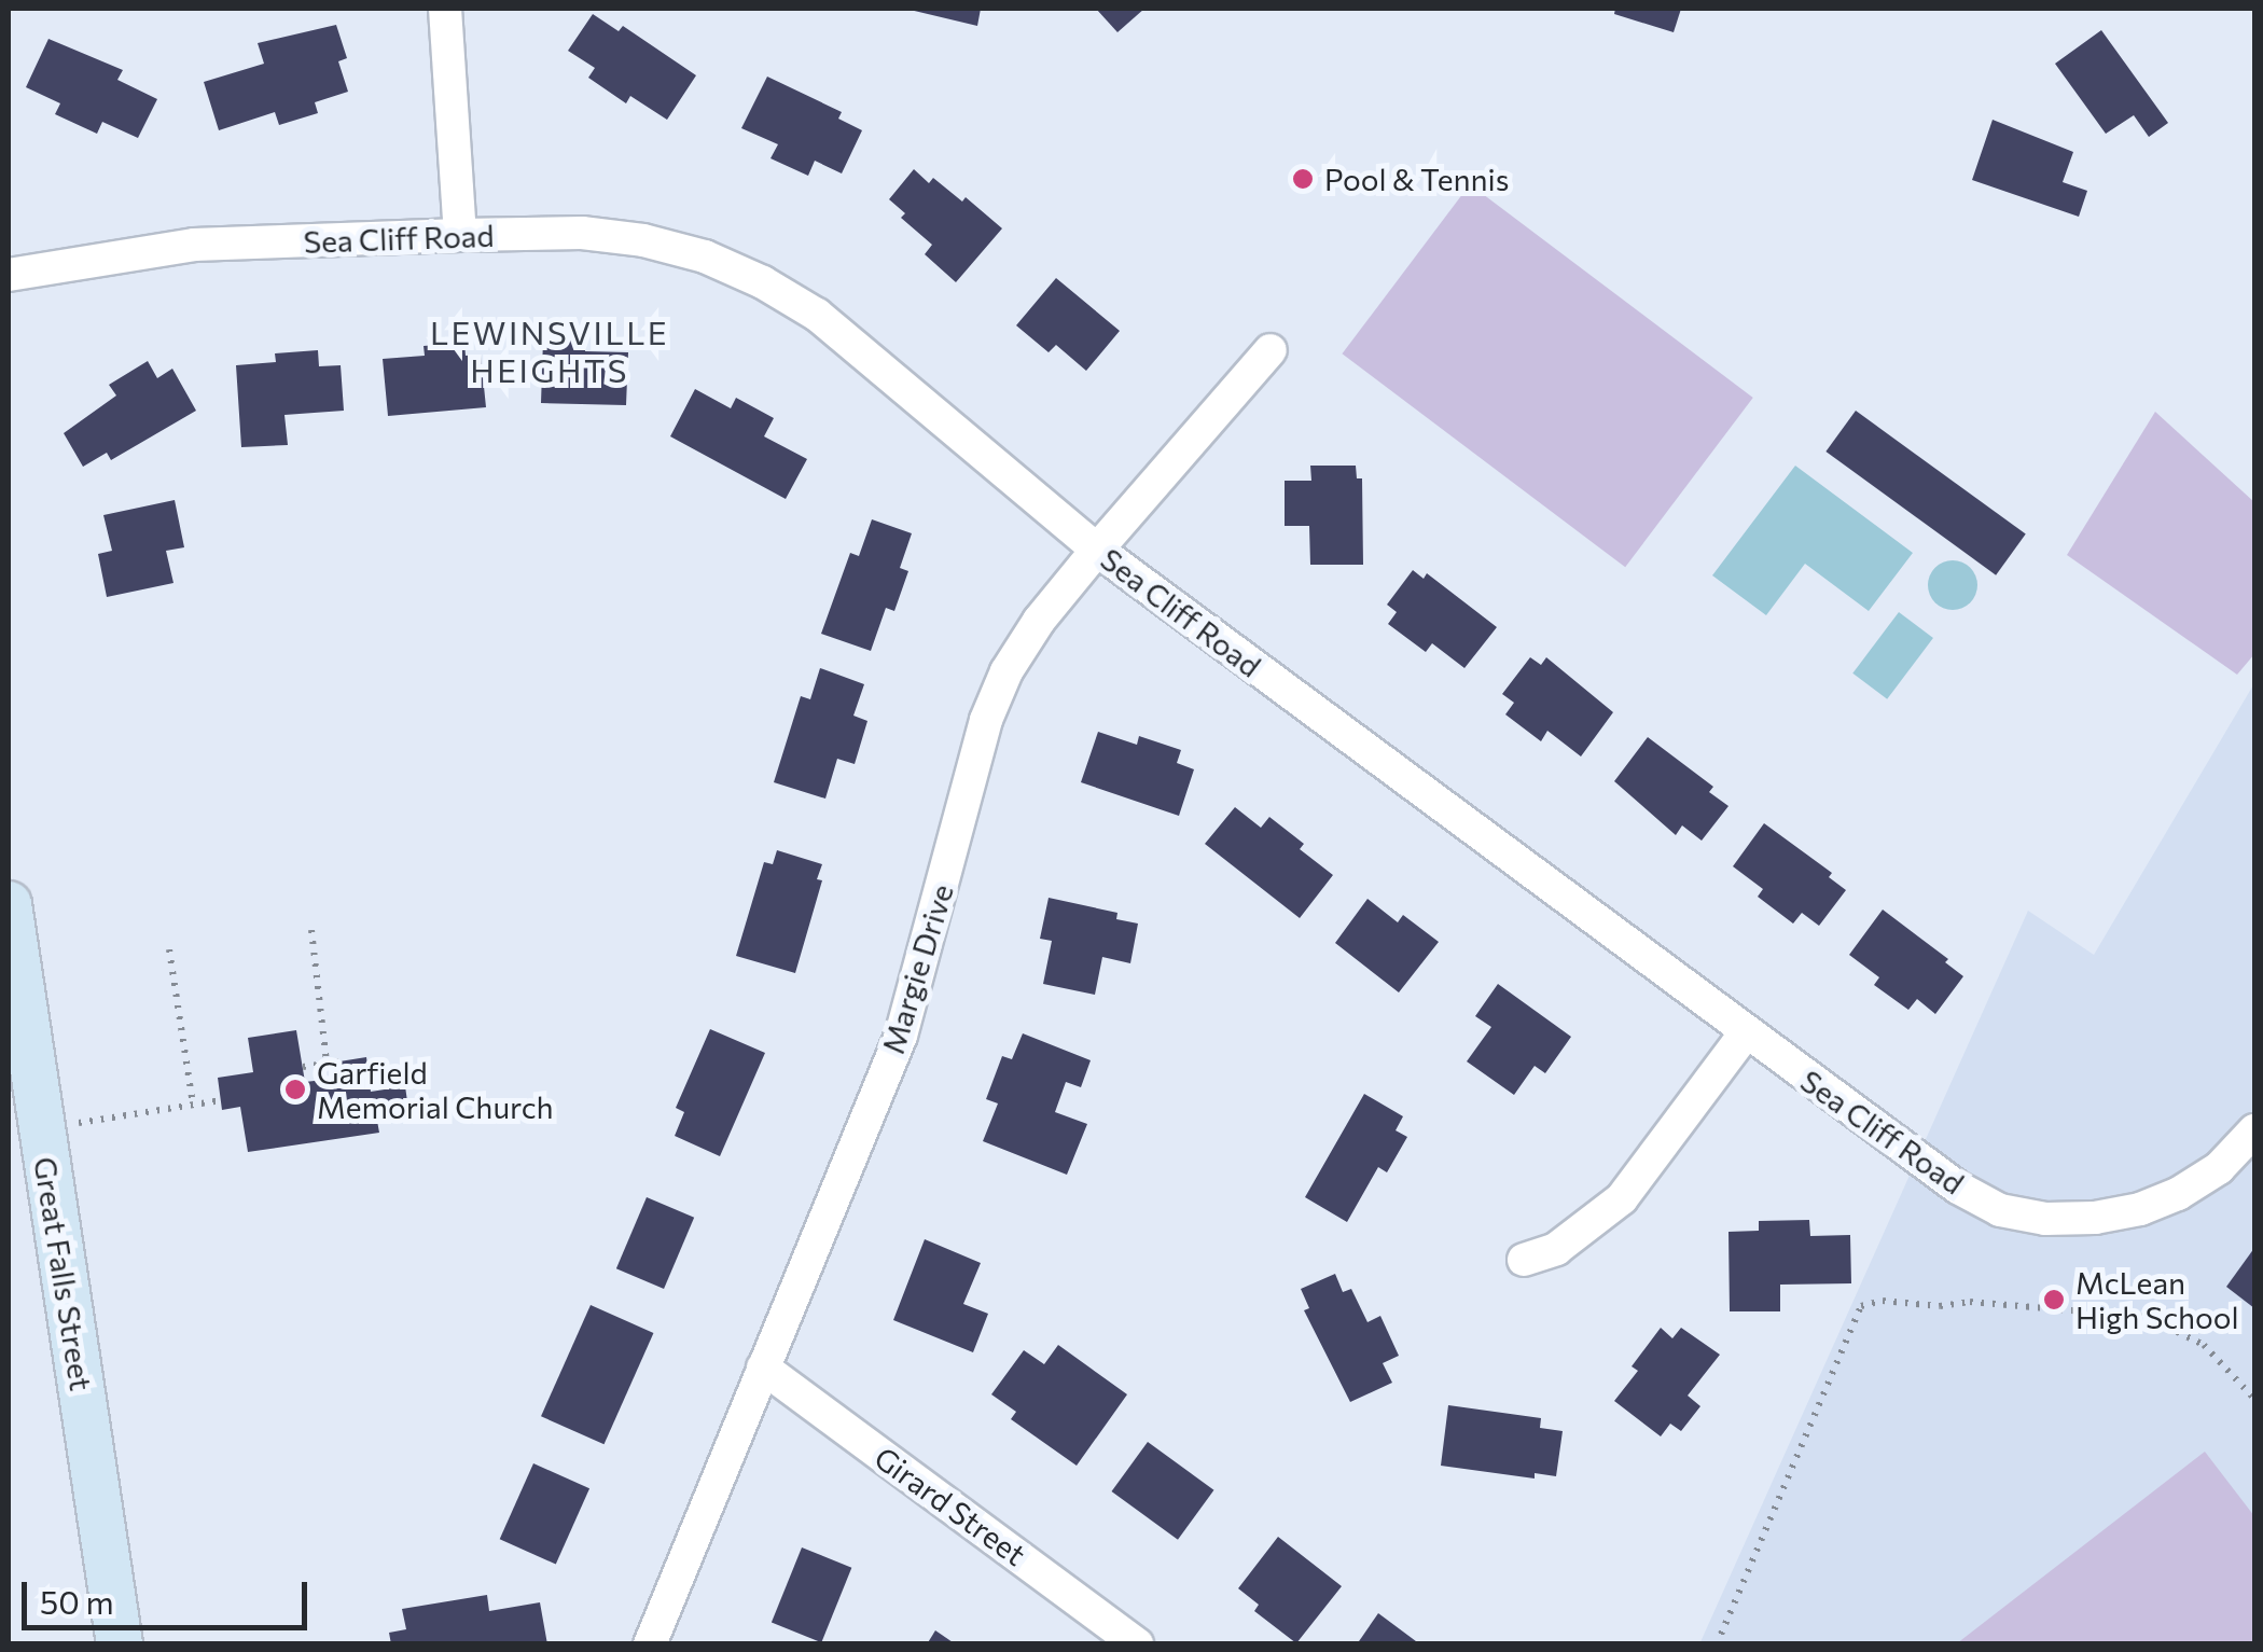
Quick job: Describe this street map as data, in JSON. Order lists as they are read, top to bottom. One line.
{"streets":{"main road":["Great Falls Street"],"street":["Sea Cliff Road","Margie Drive","Girard Street"]},"crossings":[["Sea Cliff Road","Margie Drive"],["Margie Drive","Girard Street"]],"districts":["LEWINSVILLE HEIGHTS"],"places":["Pool & Tennis","Garfield Memorial Church","McLean High School"],"scale_bar":"50 m"}
